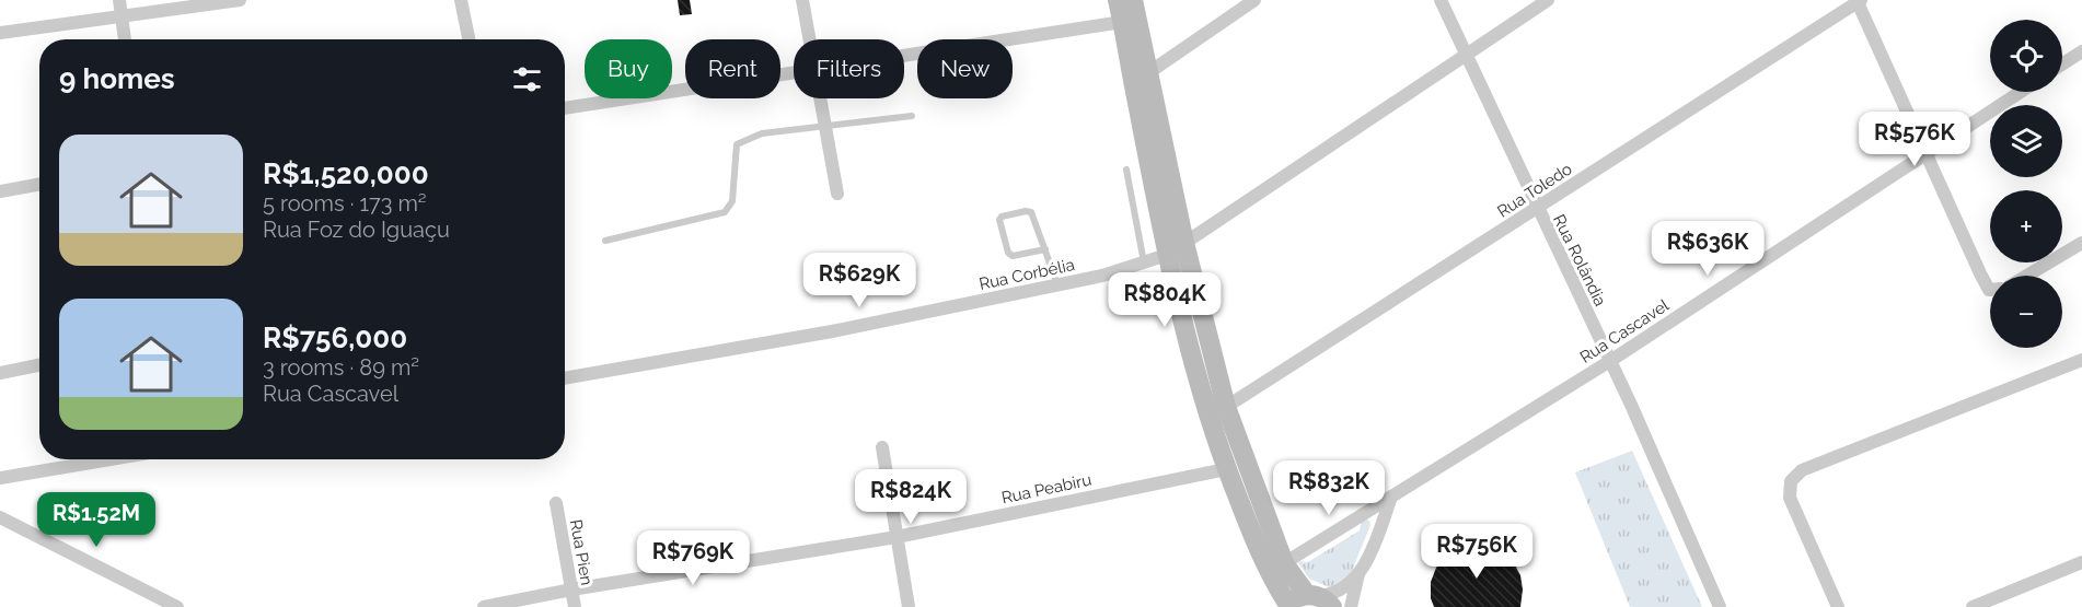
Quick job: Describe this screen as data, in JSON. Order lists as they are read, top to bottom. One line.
{"streets":{"street":["Rua Toledo","Rua Rolândia","Rua Corbélia","Rua Cascavel","Rua Peabiru","Rua Pien"]},"crossings":[["Rua Toledo","Rua Rolândia"],["Rua Rolândia","Rua Corbélia"],["Rua Rolândia","Rua Cascavel"],["Rua Peabiru","Rua Pien"]],"page":{"map_buttons":["+","−"],"chip":["Buy","Rent","Filters","New"],"heading":"9 homes","price":["R$576K","R$636K","R$629K","R$804K","R$832K","R$824K","R$1.52M","R$756K","R$769K"],"list":[{"name":"R$1,520,000","note":"5 rooms · 173 m² · Rua Foz do Iguaçu"},{"name":"R$756,000","note":"3 rooms · 89 m² · Rua Cascavel"}]}}
